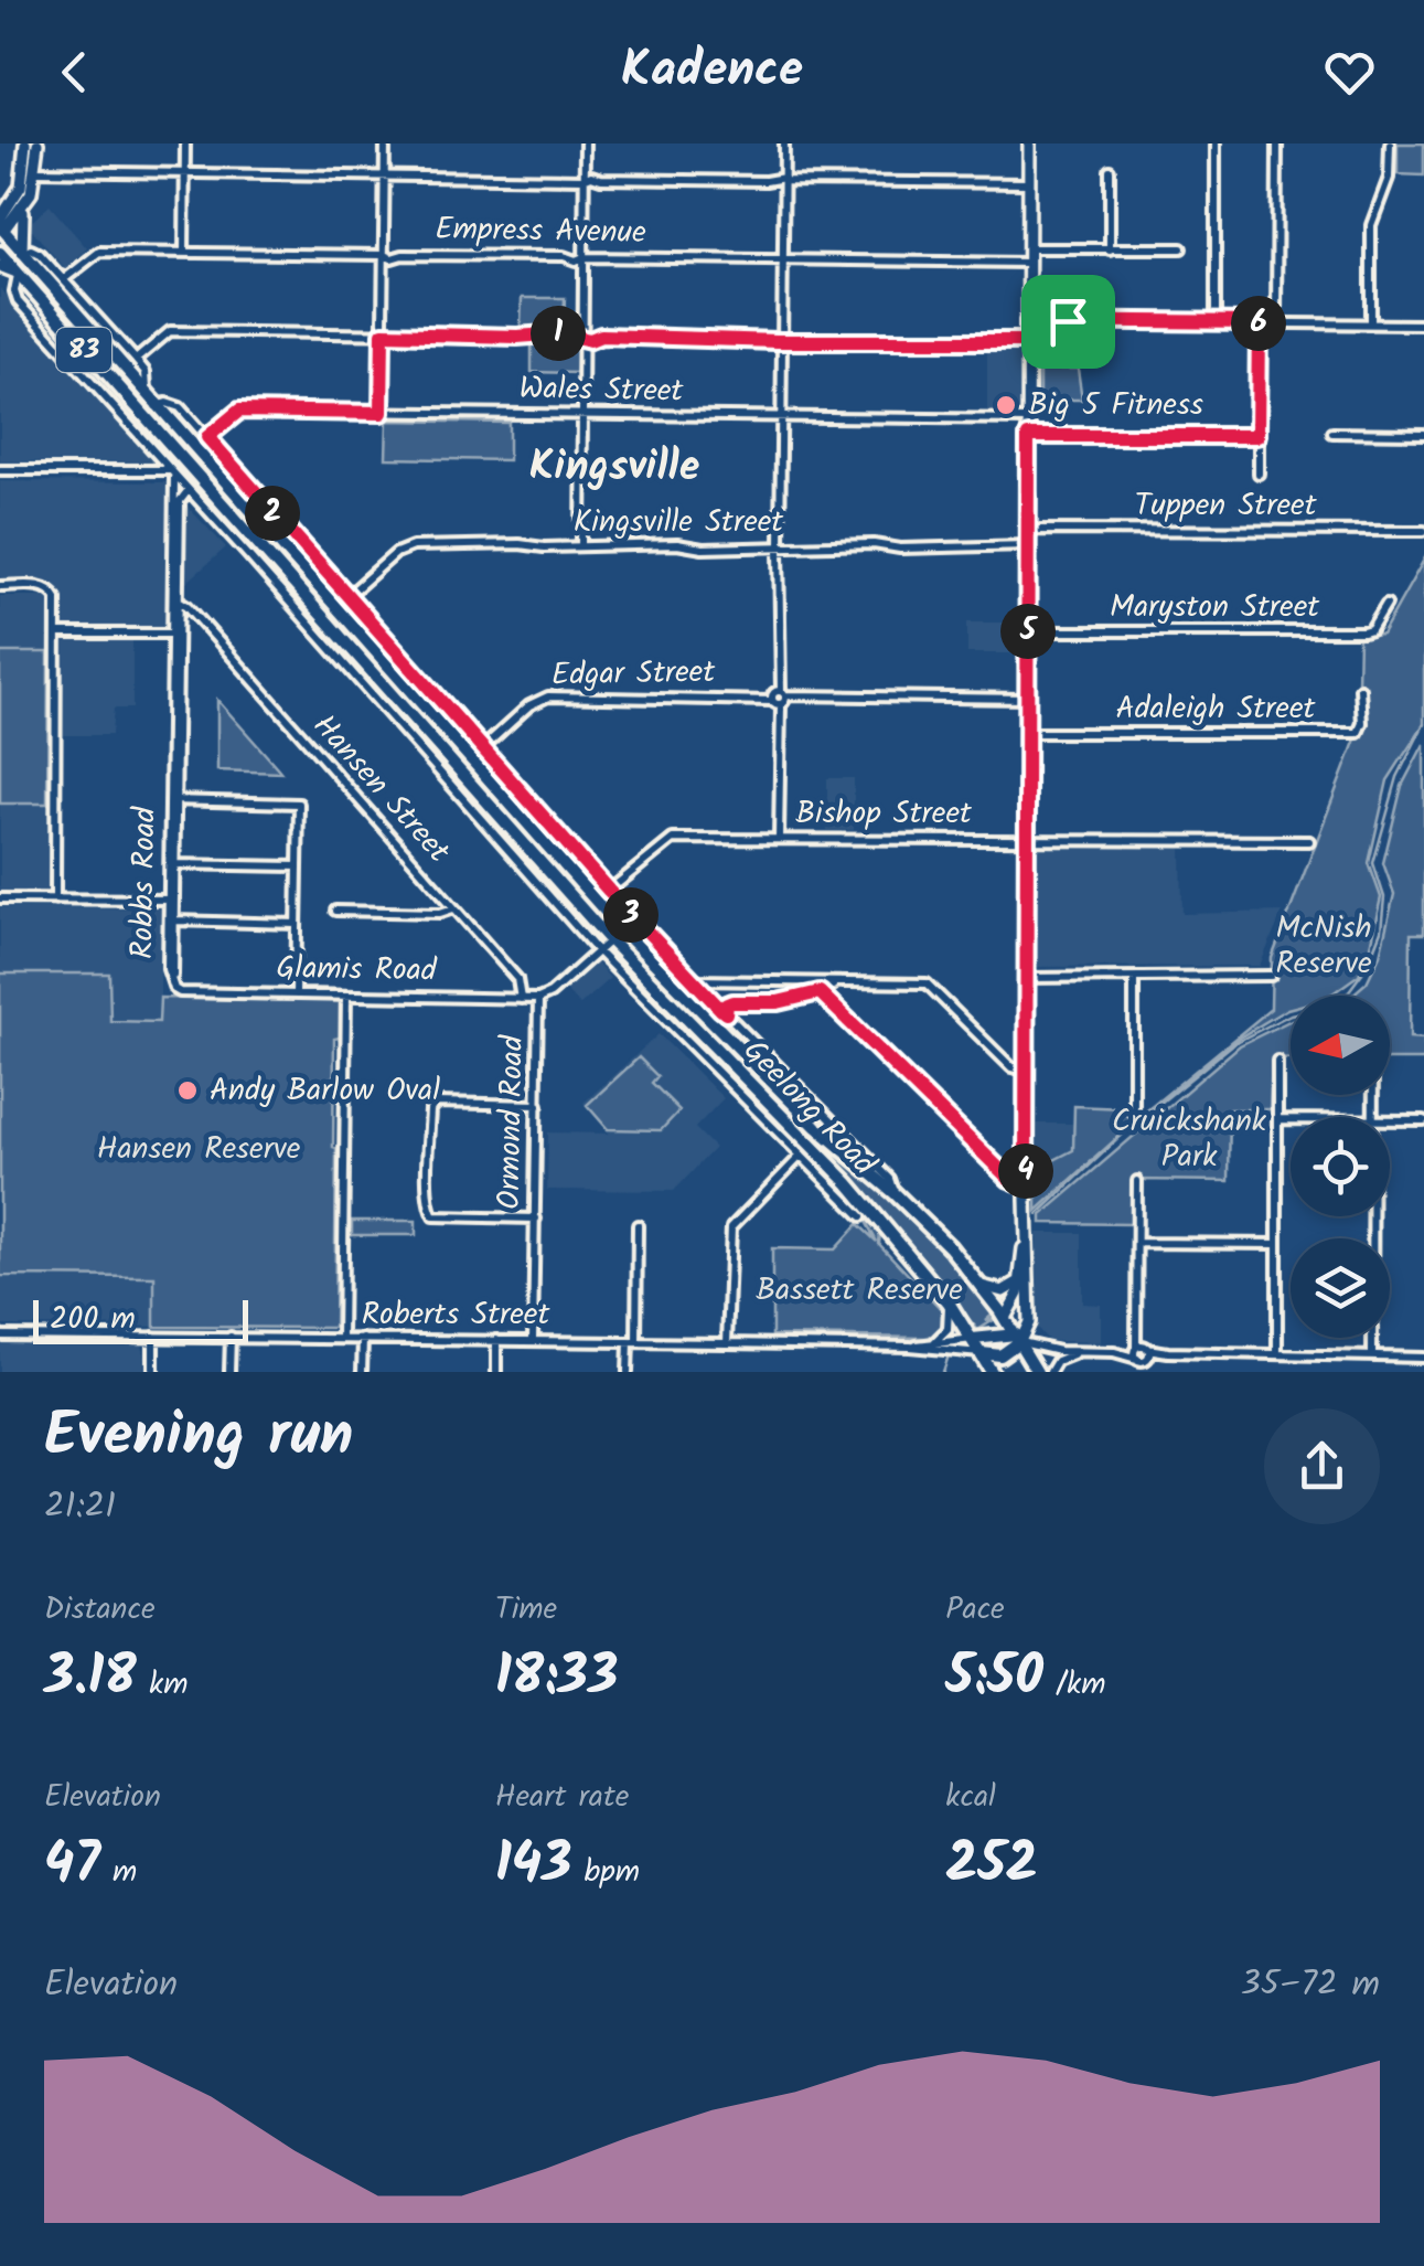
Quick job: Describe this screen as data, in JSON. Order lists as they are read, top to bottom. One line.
{"streets":{"highway":["83","Geelong Road"],"street":["Empress Avenue","Wales Street","Tuppen Street","Kingsville Street","Maryston Street","Edgar Street","Adaleigh Street","Hansen Street","Bishop Street","Robbs Road","Glamis Road","Ormond Road","Roberts Street"]},"crossings":[["Wales Street","Geelong Road"],["Kingsville Street","Geelong Road"],["Edgar Street","Geelong Road"],["Hansen Street","Robbs Road"],["Hansen Street","Glamis Road"],["Bishop Street","Geelong Road"],["Robbs Road","Glamis Road"],["Robbs Road","Geelong Road"],["Glamis Road","Ormond Road"],["Geelong Road","Ormond Road"],["Geelong Road","Roberts Street"],["Ormond Road","Roberts Street"]],"districts":["Kingsville"],"parks":["McNish Reserve","Cruickshank Park","Hansen Reserve","Bassett Reserve"],"places":["Big 5 Fitness","Andy Barlow Oval"],"scale_bar":"200 m","north":"left","page":{"header":"Kadence","pins":["6","1","2","5","3","4"],"scale":"200 m","heading":["Evening run","21:21"],"stats":[["Distance","3.18 km"],["Time","18:33"],["Pace","5:50 /km"],["Elevation","47 m"],["Heart rate","143 bpm"],["kcal","252"]],"chart":["Elevation","35–72 m"]}}
